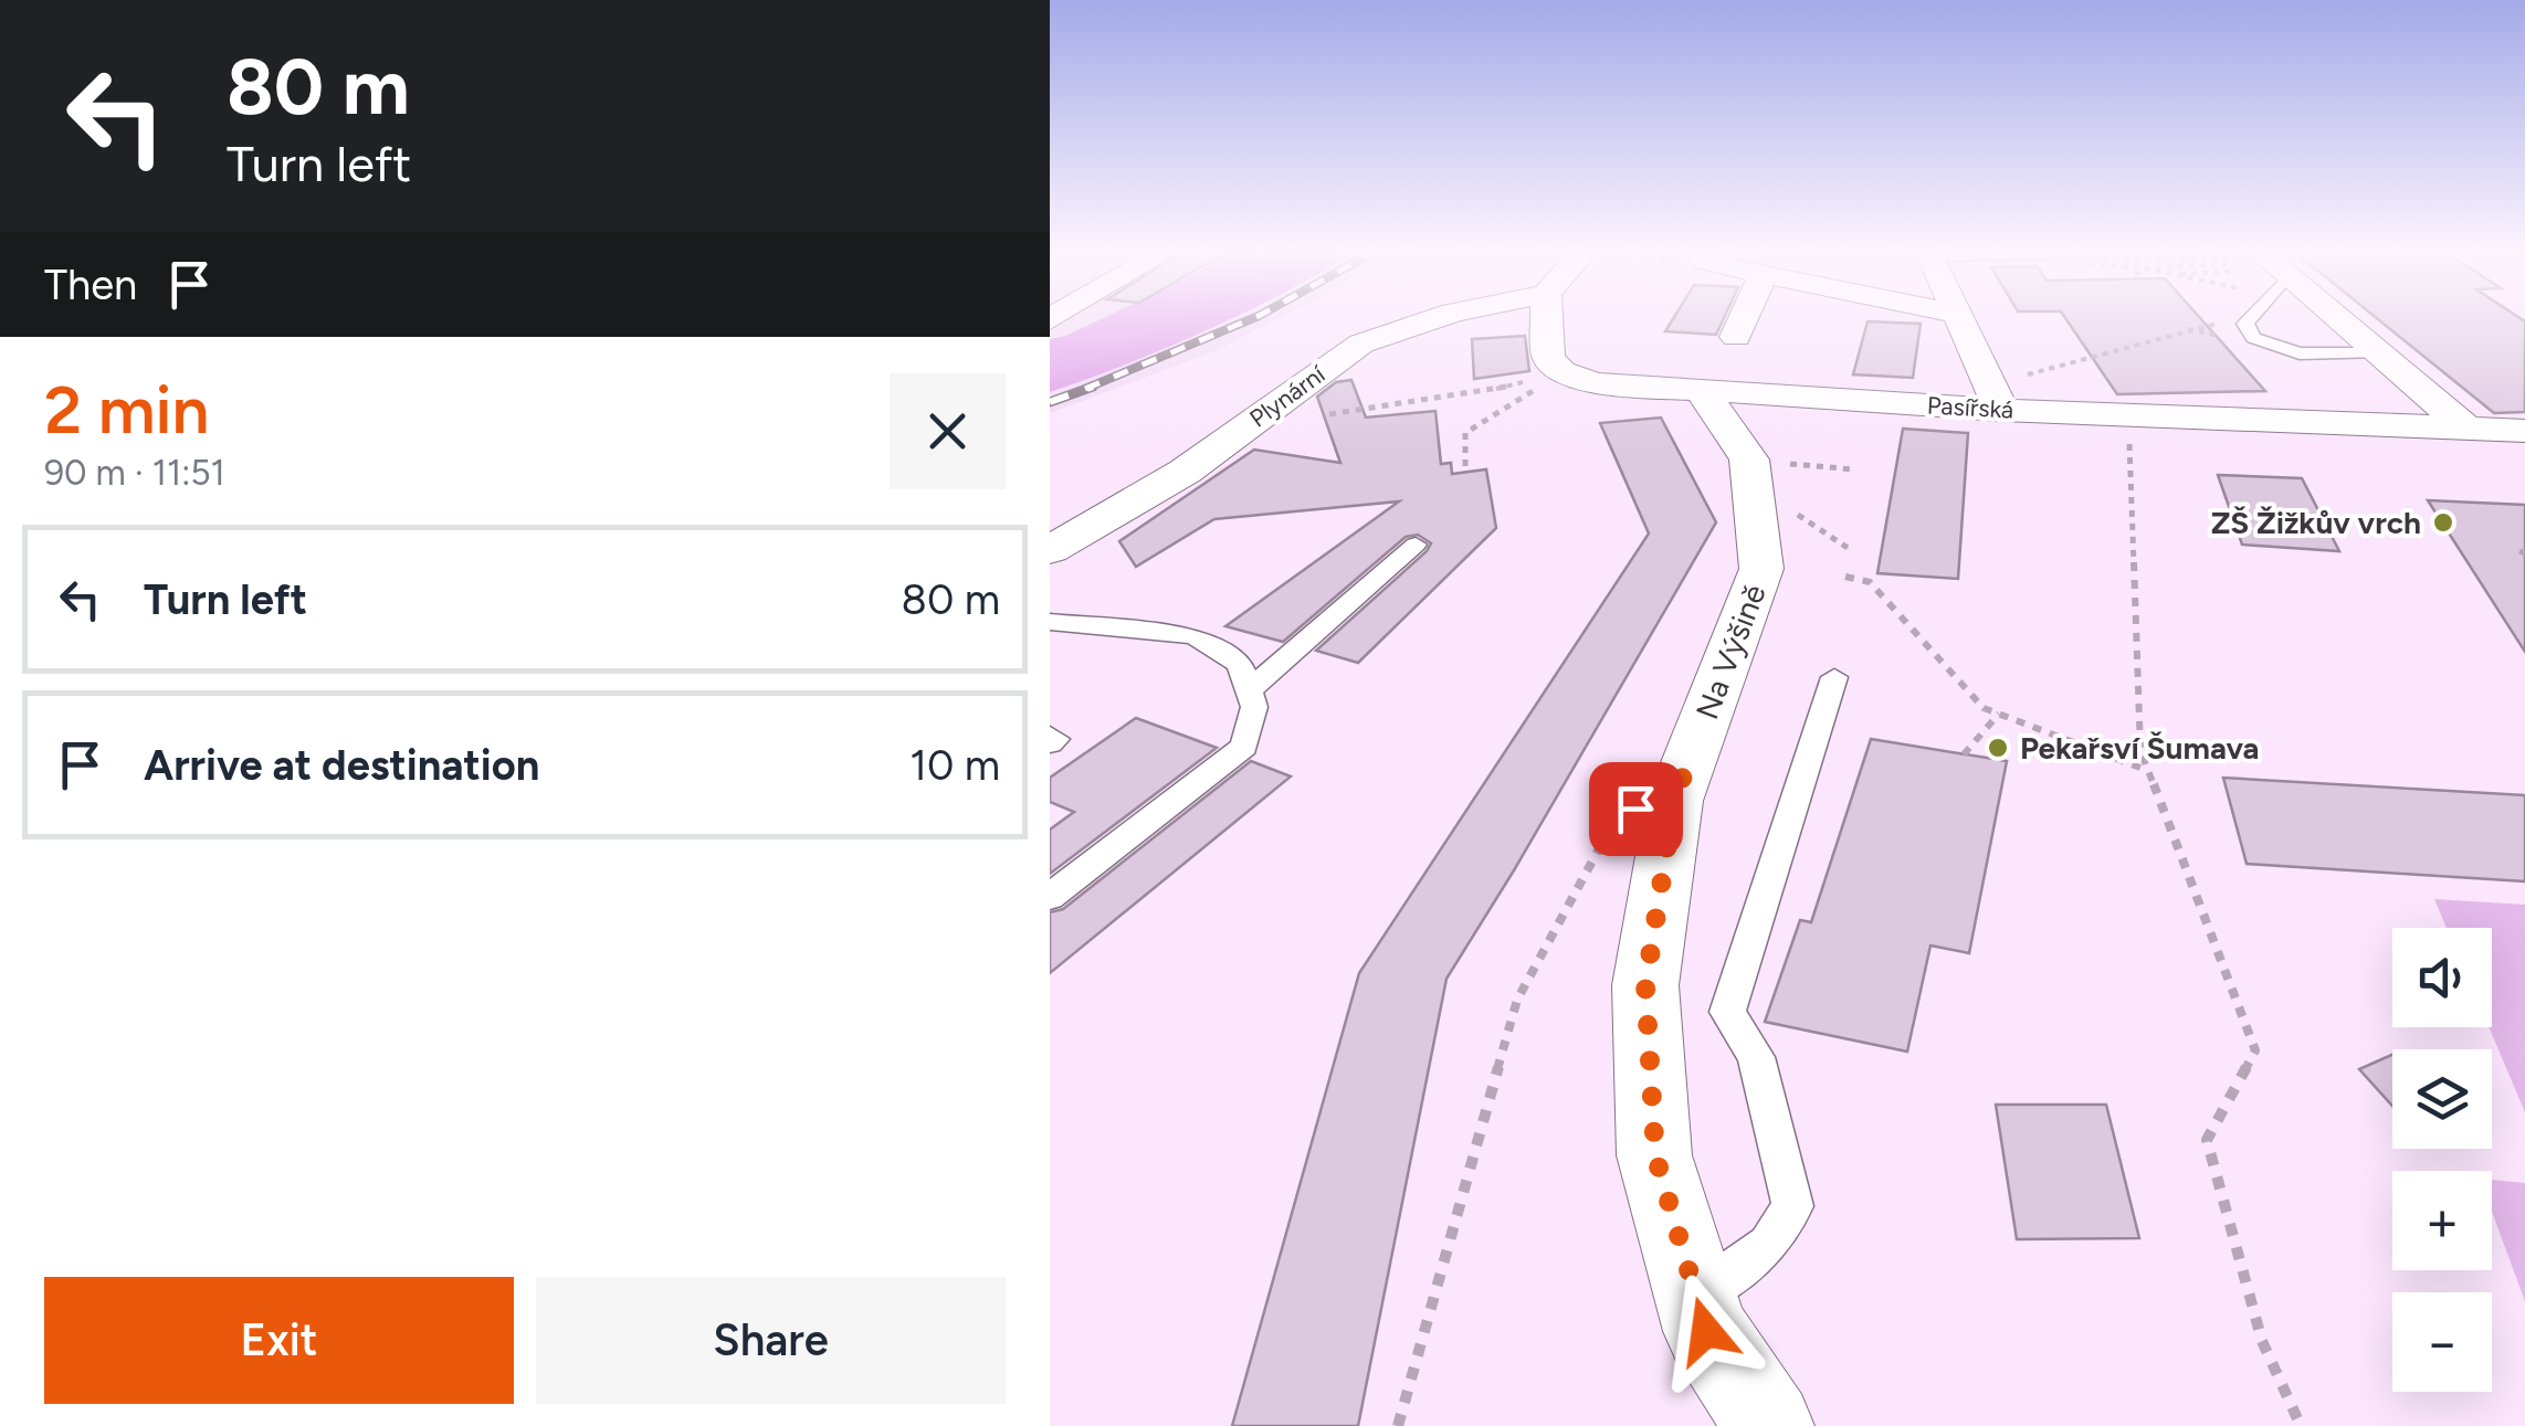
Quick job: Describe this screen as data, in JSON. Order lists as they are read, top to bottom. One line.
{"streets":{"street":["Plynární","Pasířská","Na Výšině"]},"crossings":[["Pasířská","Na Výšině"]],"places":["ZŠ Žižkův vrch","Pekařsví Šumava"],"page":{"turn":["80 m","Turn left"],"then":"Then","heading":["2 min","90 m · 11:51"],"list":[{"name":"Turn left","value":"80 m"},{"name":"Arrive at destination","value":"10 m"}],"map_buttons":["+","−"],"buttons":["Exit","Share"]}}
